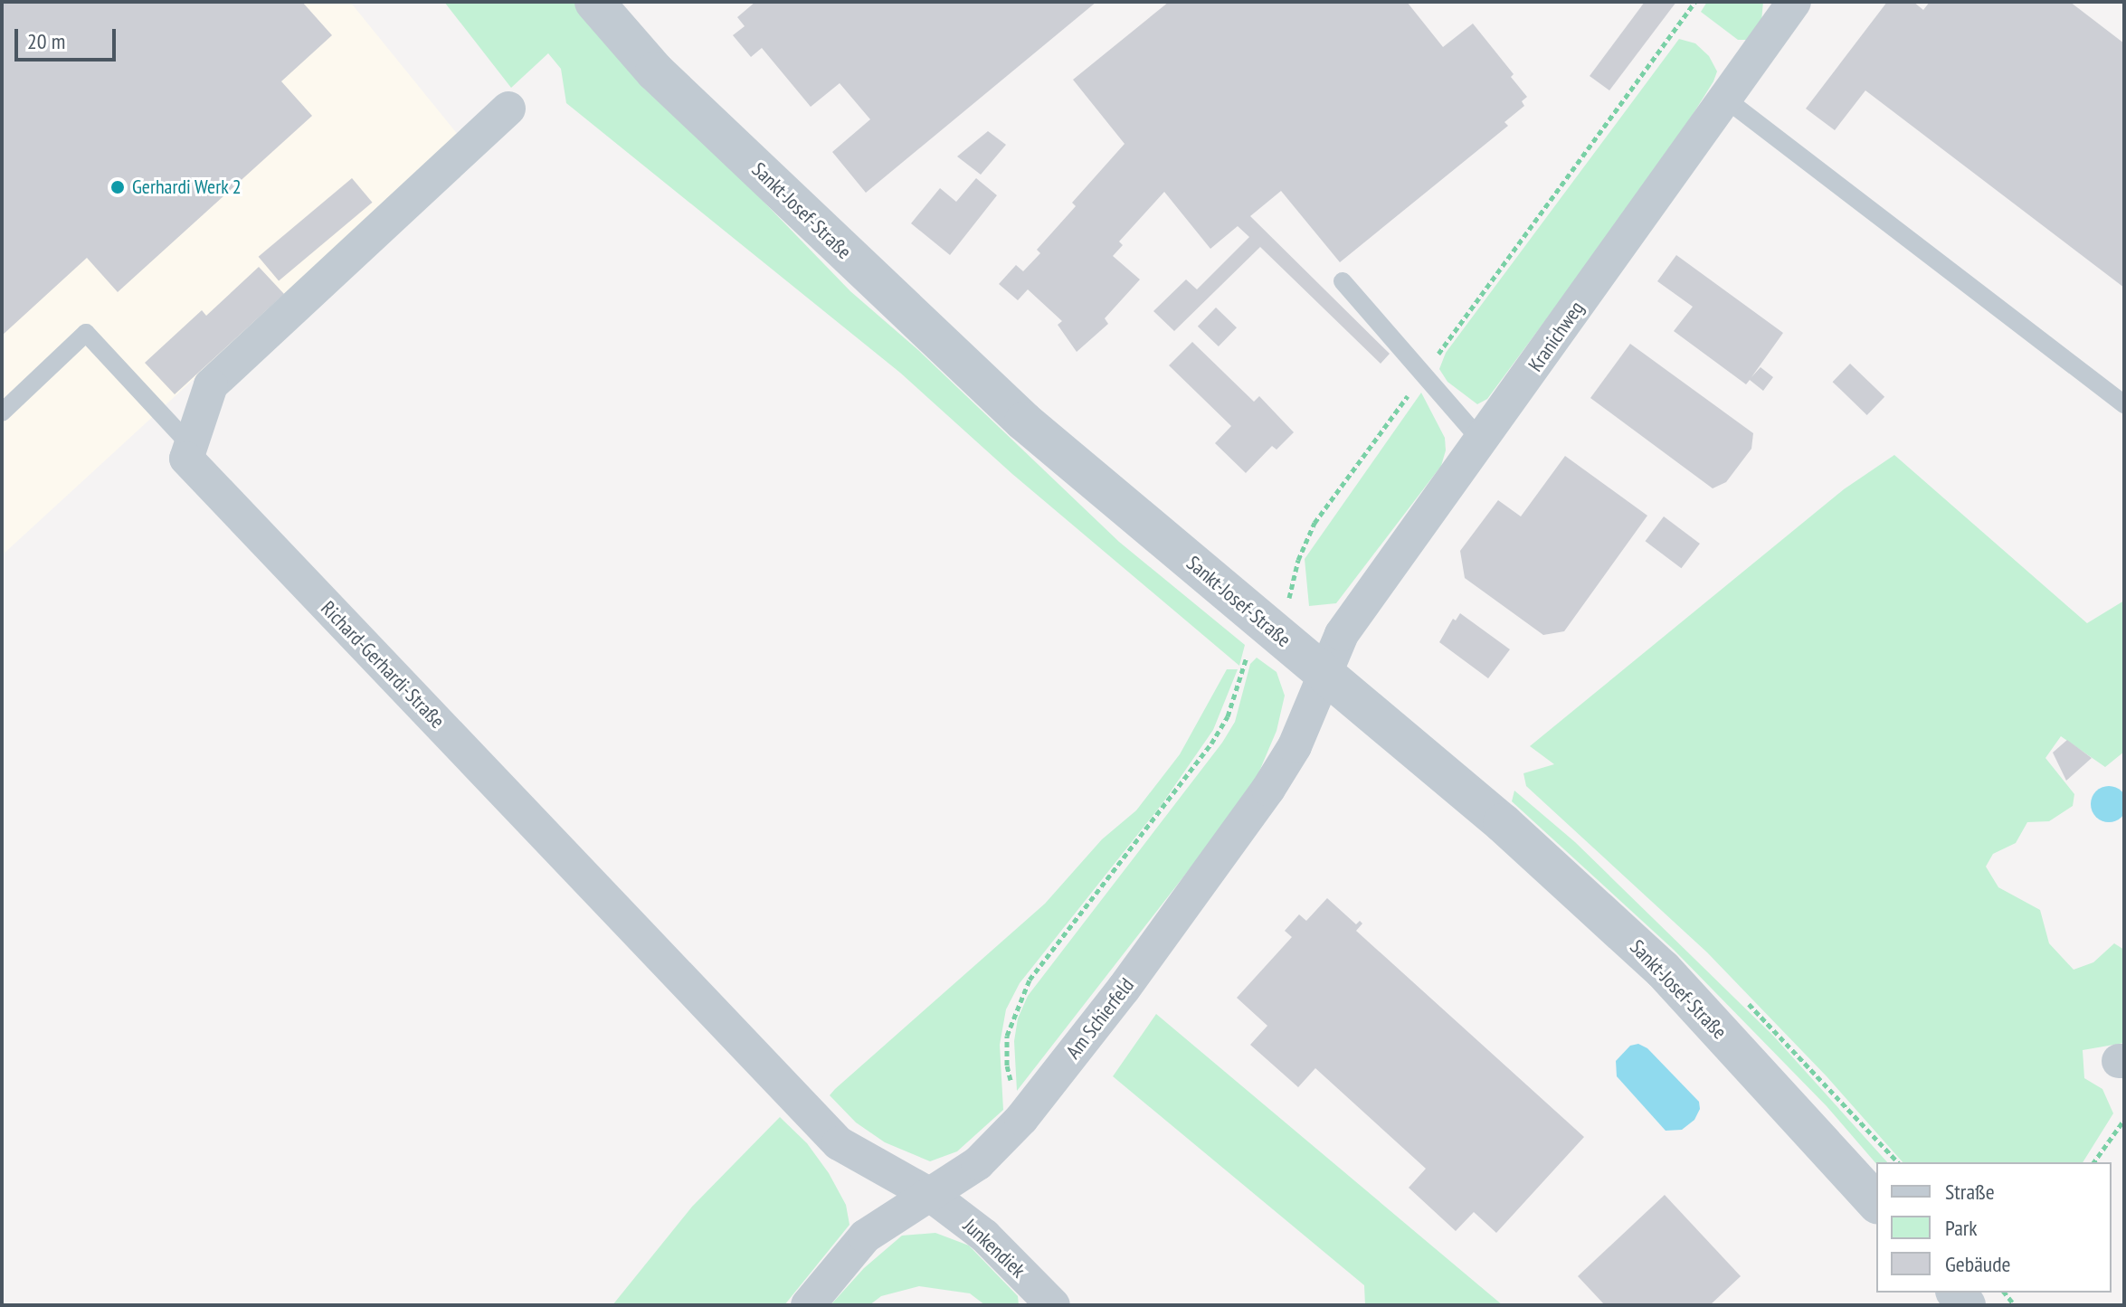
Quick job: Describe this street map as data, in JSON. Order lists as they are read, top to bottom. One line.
{"streets":{"street":["Sankt-Josef-Straße","Kranichweg","Richard-Gerhardi-Straße","Am Schierfeld","Junkendiek"]},"crossings":[["Sankt-Josef-Straße","Kranichweg"],["Sankt-Josef-Straße","Am Schierfeld"],["Kranichweg","Am Schierfeld"],["Richard-Gerhardi-Straße","Am Schierfeld"],["Richard-Gerhardi-Straße","Junkendiek"],["Am Schierfeld","Junkendiek"]],"places":["Gerhardi Werk 2"],"legend":["Straße","Park","Gebäude"],"scale_bar":"20 m"}
